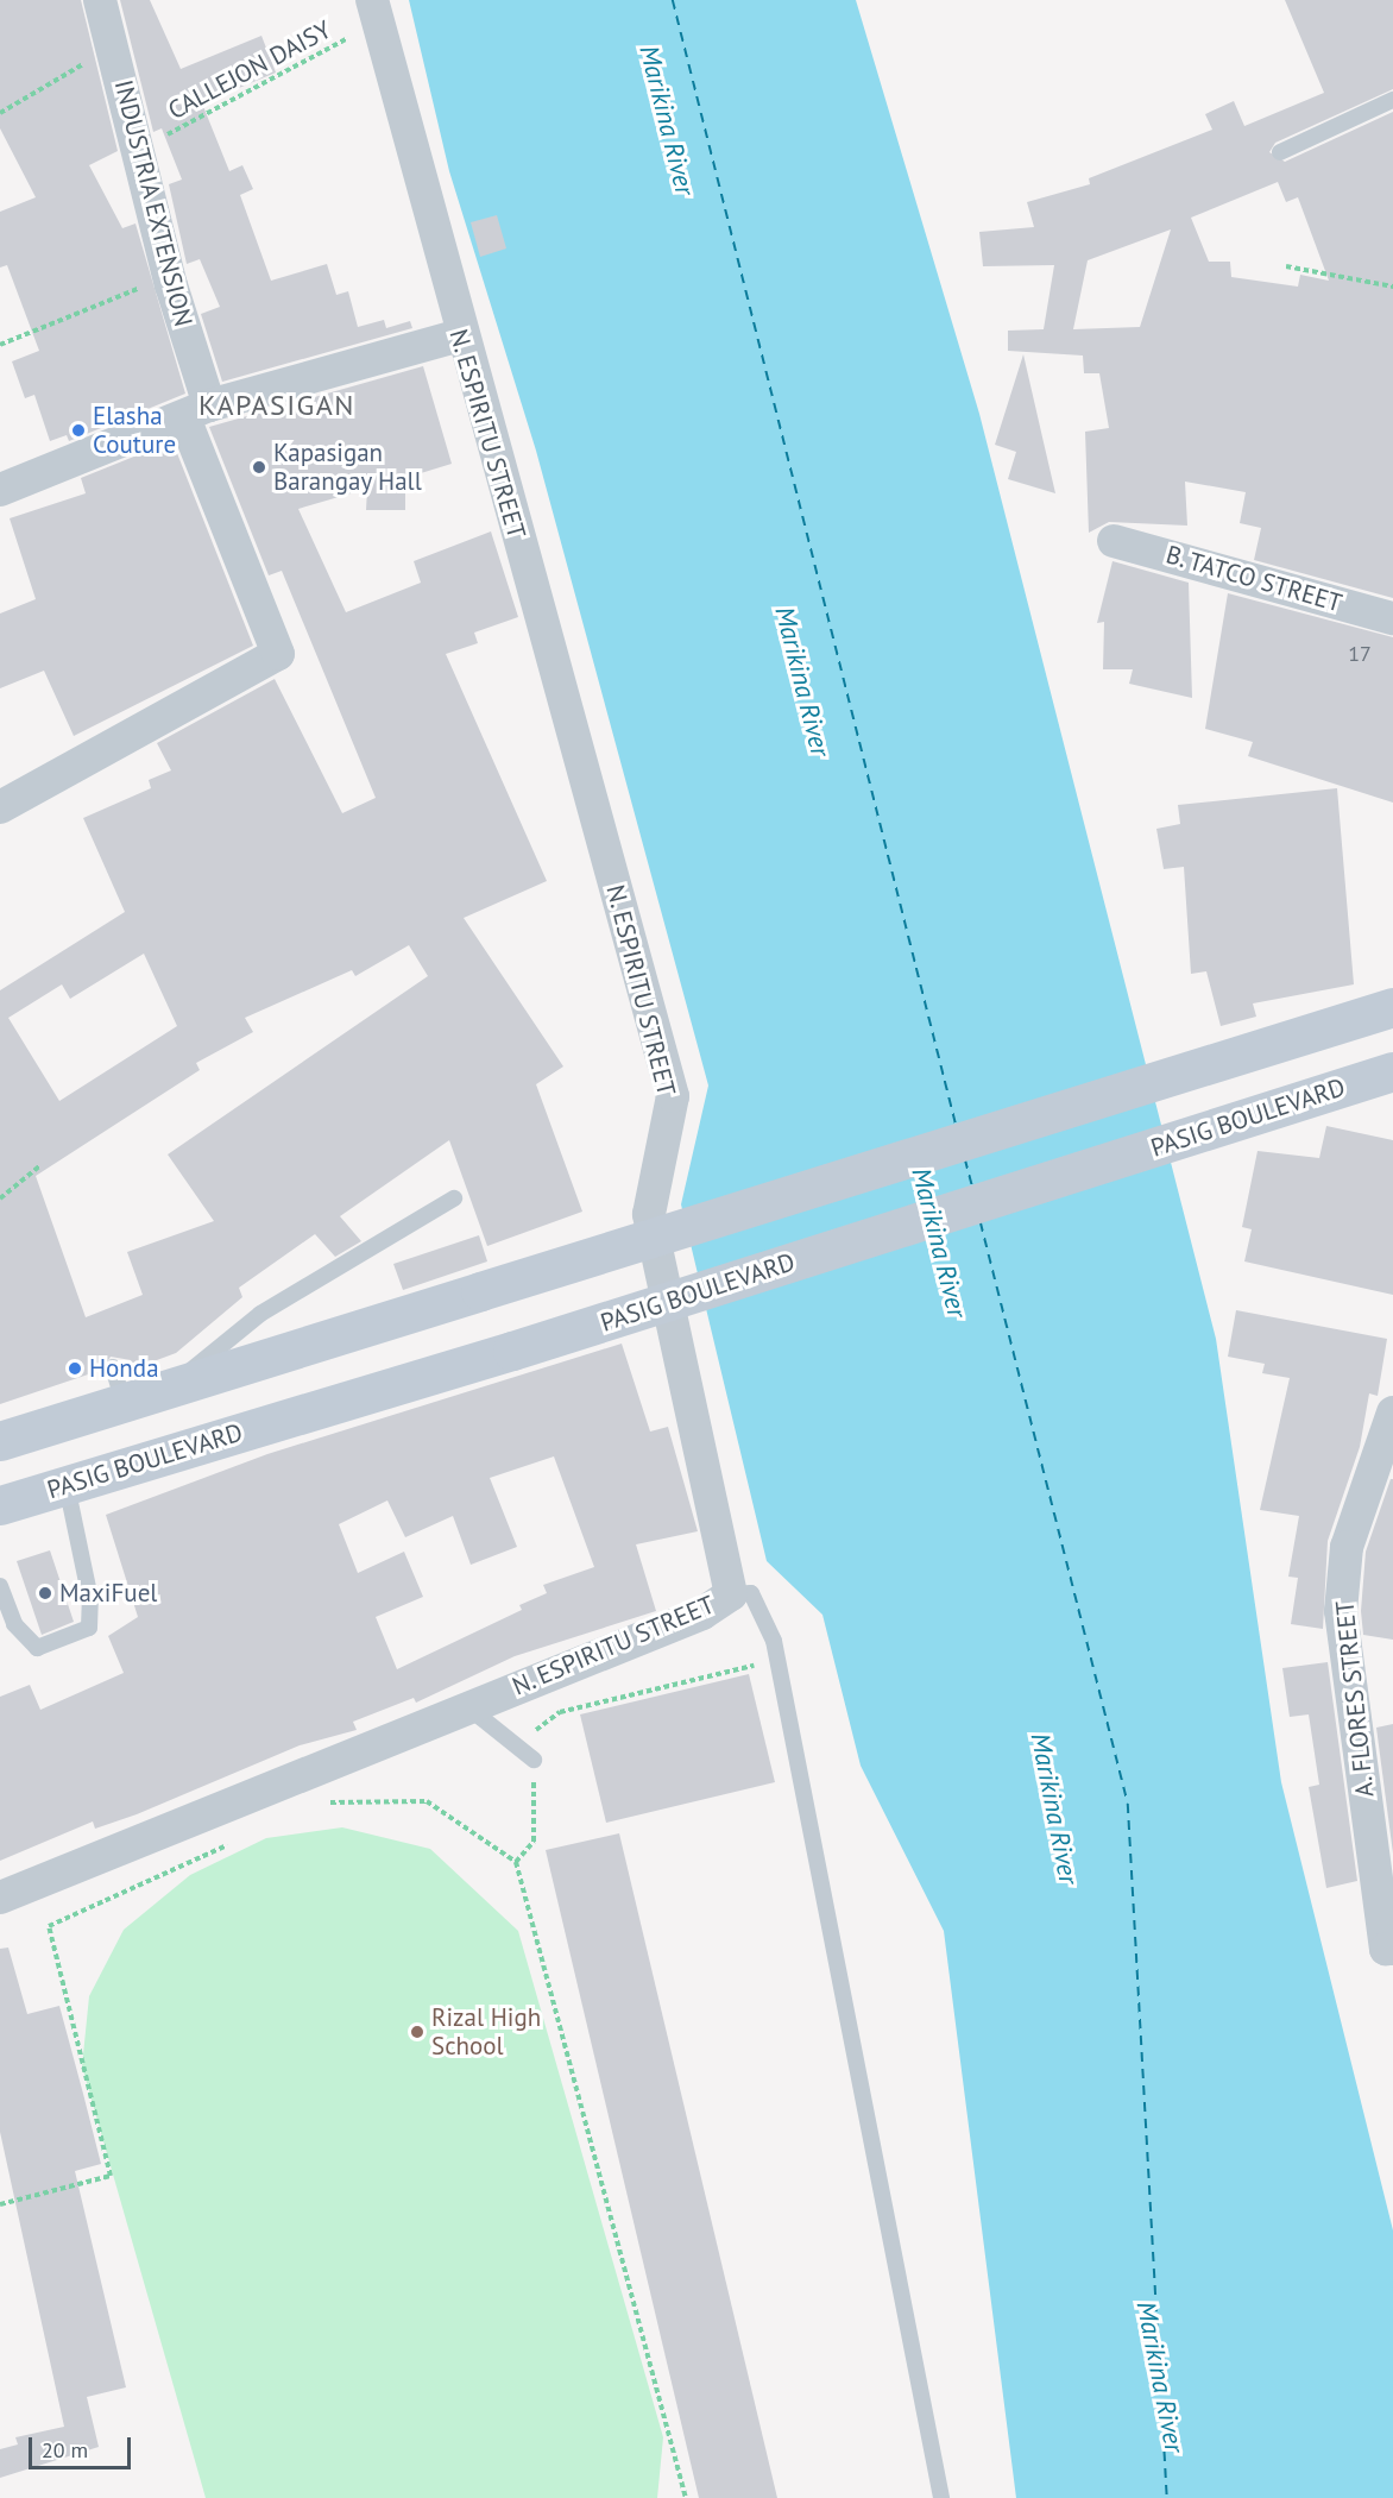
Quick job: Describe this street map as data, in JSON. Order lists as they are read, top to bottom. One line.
{"streets":{"main road":["PASIG BOULEVARD"],"street":["INDUSTRIA EXTENSION","N. ESPIRITU STREET","B. TATCO STREET","A. FLORES STREET"],"path":["CALLEJON DAISY"]},"crossings":[["CALLEJON DAISY","INDUSTRIA EXTENSION"],["CALLEJON DAISY","N. ESPIRITU STREET"]],"districts":["KAPASIGAN"],"water":["Marikina River"],"places":["Elasha Couture","Kapasigan Barangay Hall","Honda","MaxiFuel","Rizal High School"],"house_numbers":["17"],"scale_bar":"20 m"}
